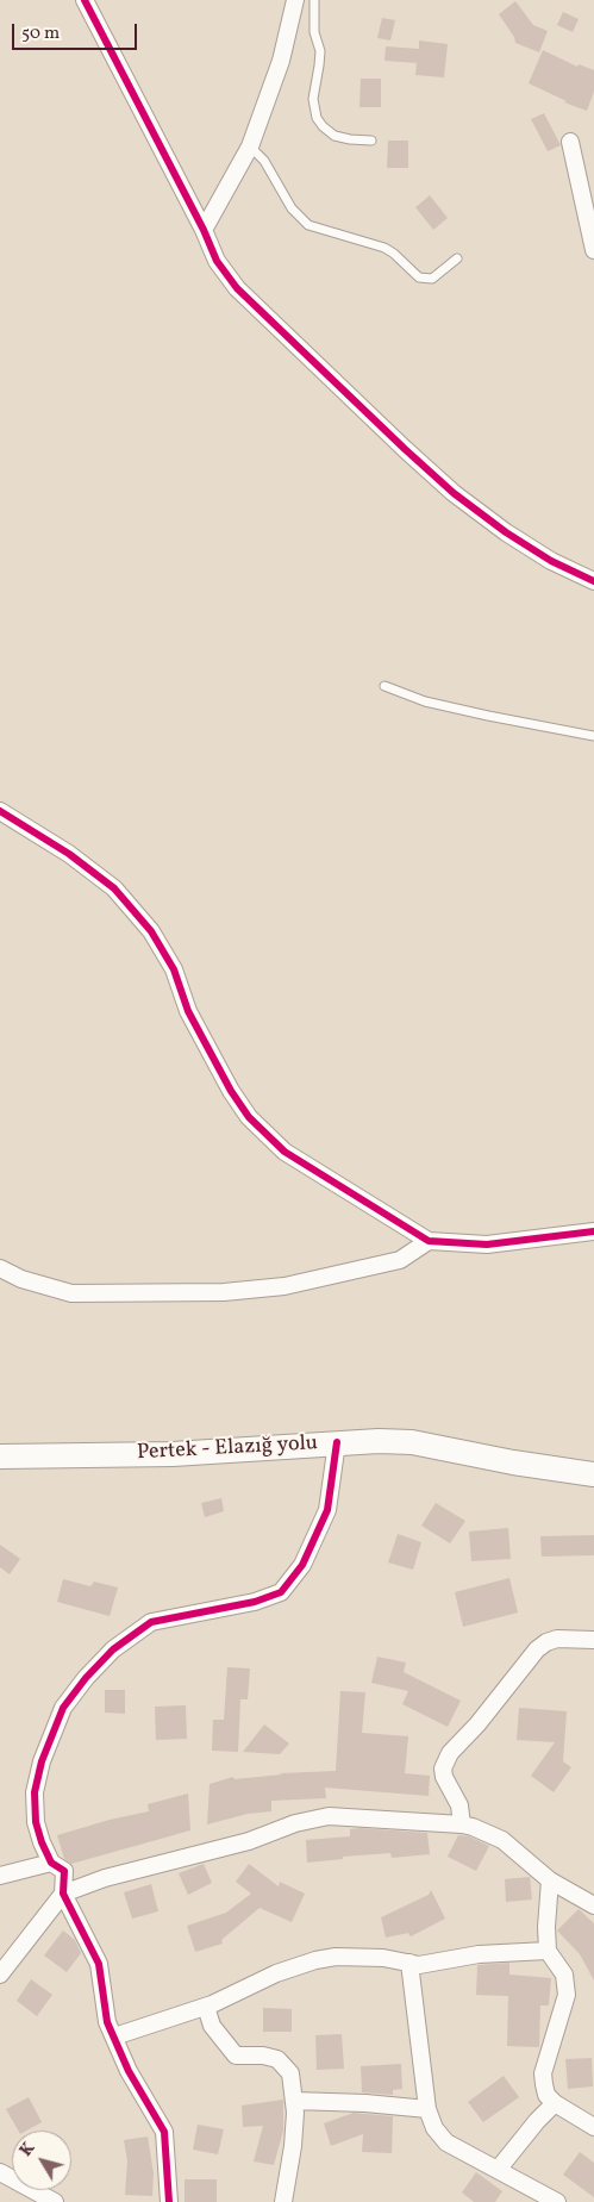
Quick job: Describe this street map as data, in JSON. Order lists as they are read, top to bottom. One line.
{"streets":{"main road":["Pertek - Elazığ yolu"]},"scale_bar":"50 m","north":"top left"}
